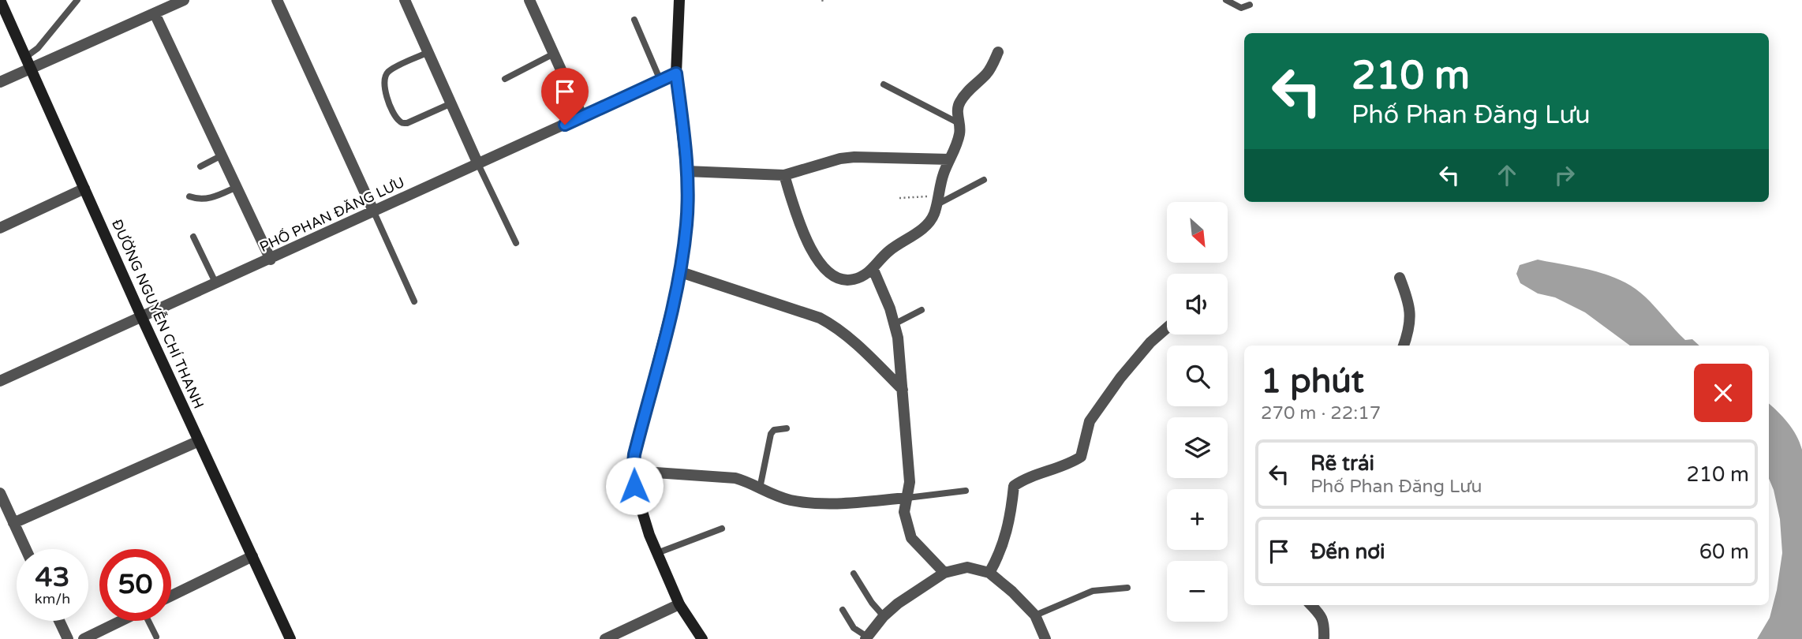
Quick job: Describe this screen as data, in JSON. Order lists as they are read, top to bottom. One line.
{"streets":{"street":["PHỐ PHAN ĐĂNG LƯU","ĐƯỜNG NGUYỄN CHÍ THANH"]},"crossings":[["PHỐ PHAN ĐĂNG LƯU","ĐƯỜNG NGUYỄN CHÍ THANH"]],"north":"bottom right","page":{"turn":["210 m","Phố Phan Đăng Lưu"],"map_buttons":["+","−"],"heading":["1 phút","270 m · 22:17"],"list":[{"name":"Rẽ trái","note":"Phố Phan Đăng Lưu","value":"210 m"},{"name":"Đến nơi","value":"60 m"}],"speed":"43 km/h","limit":"50"}}
